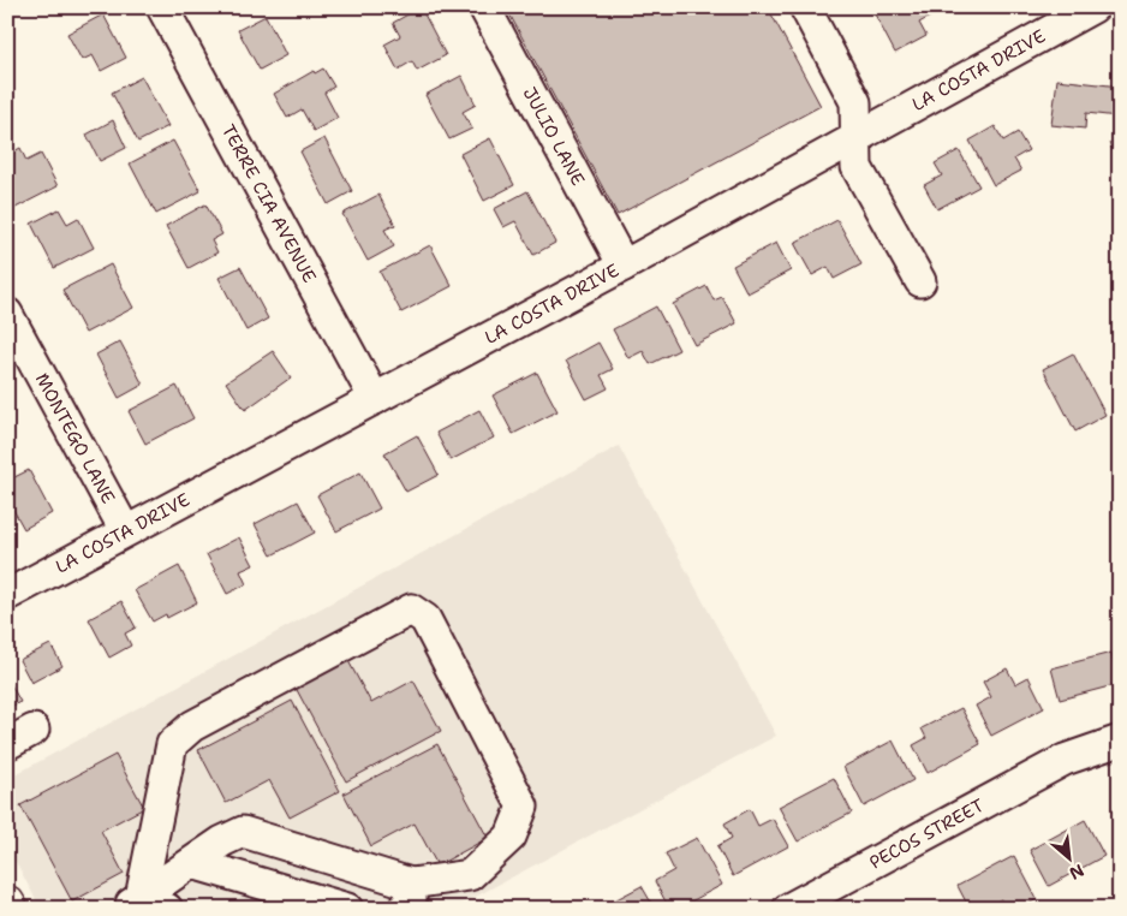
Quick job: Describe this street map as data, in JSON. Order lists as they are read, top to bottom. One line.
{"streets":{"street":["LA COSTA DRIVE","JULIO LANE","TERRE CIA AVENUE","MONTEGO LANE","PECOS STREET"]},"crossings":[["LA COSTA DRIVE","JULIO LANE"],["LA COSTA DRIVE","TERRE CIA AVENUE"],["LA COSTA DRIVE","MONTEGO LANE"]],"north":"bottom right"}
